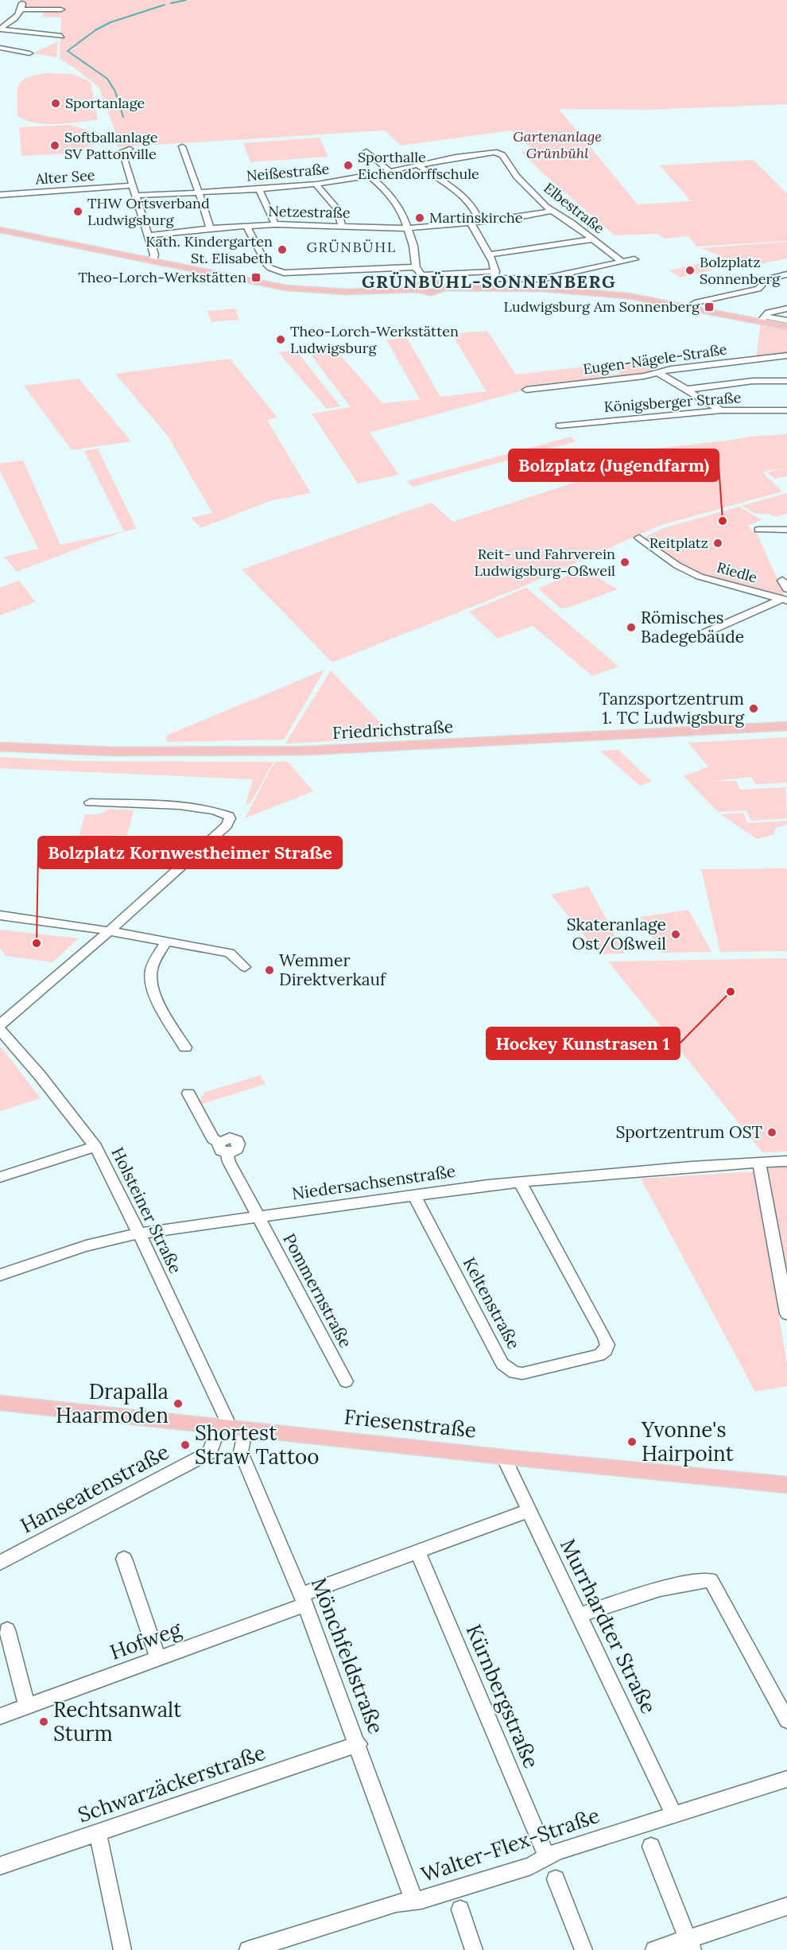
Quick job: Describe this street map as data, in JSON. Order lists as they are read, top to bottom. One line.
{"streets":{"main road":["Friedrichstraße","Friesenstraße"],"street":["Neißestraße","Alter See","Elbestraße","Netzestraße","Eugen-Nägele-Straße","Königsberger Straße","Riedle","Niedersachsenstraße","Holsteiner Straße","Pommernstraße","Keltenstraße","Hanseatenstraße","Murrhardter Straße","Hofweg","Mönchfeldstraße","Kürnbergstraße","Schwarzäckerstraße","Walter-Flex-Straße"]},"crossings":[["Neißestraße","Elbestraße"],["Elbestraße","Netzestraße"],["Niedersachsenstraße","Holsteiner Straße"],["Niedersachsenstraße","Pommernstraße"],["Niedersachsenstraße","Keltenstraße"],["Holsteiner Straße","Friesenstraße"],["Holsteiner Straße","Hanseatenstraße"],["Friesenstraße","Hanseatenstraße"],["Friesenstraße","Murrhardter Straße"],["Friesenstraße","Mönchfeldstraße"],["Murrhardter Straße","Hofweg"],["Murrhardter Straße","Walter-Flex-Straße"],["Hofweg","Mönchfeldstraße"],["Hofweg","Kürnbergstraße"],["Mönchfeldstraße","Schwarzäckerstraße"],["Mönchfeldstraße","Walter-Flex-Straße"],["Kürnbergstraße","Walter-Flex-Straße"]],"districts":["GRÜNBÜHL","GRÜNBÜHL-SONNENBERG"],"parks":["Gartenanlage Grünbühl"],"places":{"other":["Sportanlage","Softballanlage SV Pattonville","Sporthalle Eichendorffschule","THW Ortsverband Ludwigsburg","Martinskirche","Kath. Kindergarten St. Elisabeth","Bolzplatz Sonnenberg","Theo-Lorch-Werkstätten Ludwigsburg","Bolzplatz (Jugendfarm)","Reitplatz","Reit- und Fahrverein Ludwigsburg-Oßweil","Römisches Badegebäude","Tanzsportzentrum 1. TC Ludwigsburg","Skateranlage Ost/Oßweil","Bolzplatz Kornwestheimer Straße","Wemmer Direktverkauf","Hockey Kunstrasen 1","Sportzentrum OST","Drapalla Haarmoden","Yvonne's Hairpoint","Shortest Straw Tattoo","Rechtsanwalt Sturm"],"transit":["Theo-Lorch-Werkstätten","Ludwigsburg Am Sonnenberg"]}}
